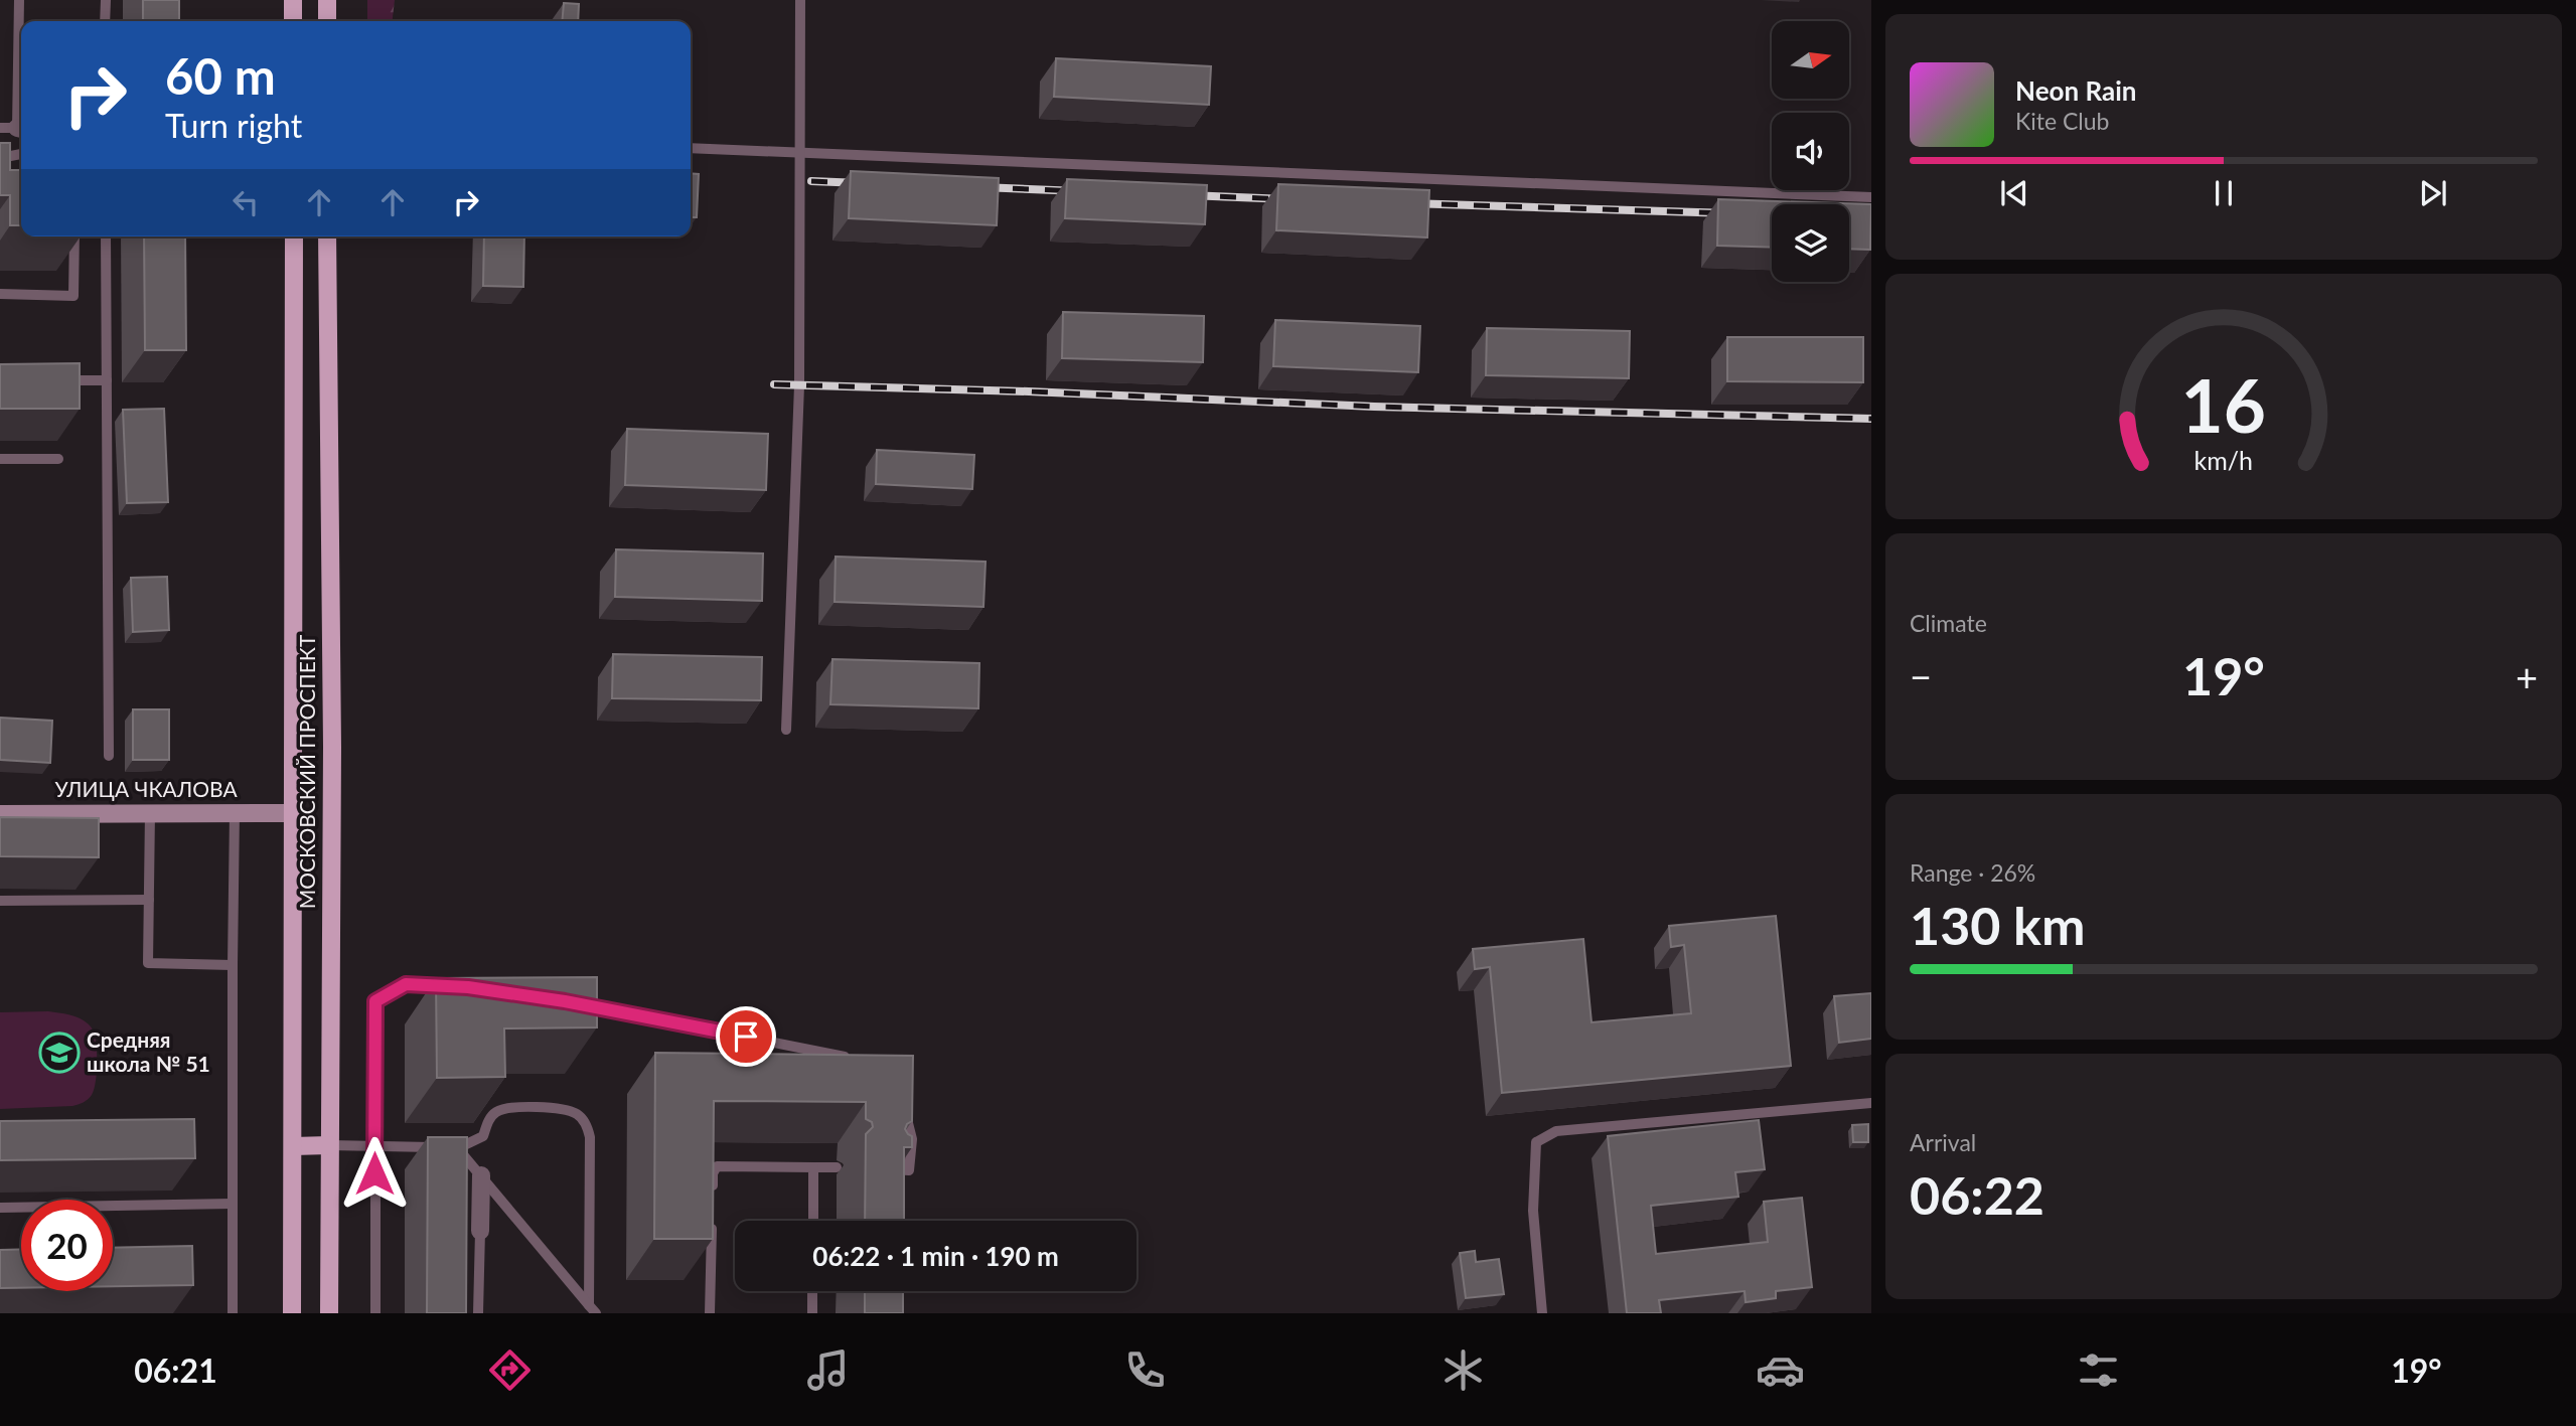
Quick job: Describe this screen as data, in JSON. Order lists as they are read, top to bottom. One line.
{"streets":{"main road":["МОСКОВСКИЙ ПРОСПЕКТ"],"street":["УЛИЦА ЧКАЛОВА"]},"crossings":[["МОСКОВСКИЙ ПРОСПЕКТ","УЛИЦА ЧКАЛОВА"]],"places":{"school or university":["Средняя школа № 51"]},"north":"right","page":{"turn":["60 m","Turn right"],"song":["Neon Rain","Kite Club"],"tile":["Climate",["Range · 26%","130 km"],["Arrival","06:22"]],"heat":["−","19°","+"],"limit":"20","trip":"06:22 · 1 min · 190 m","tabs":["06:21","19°"],"gauge":["16","km/h"]}}
